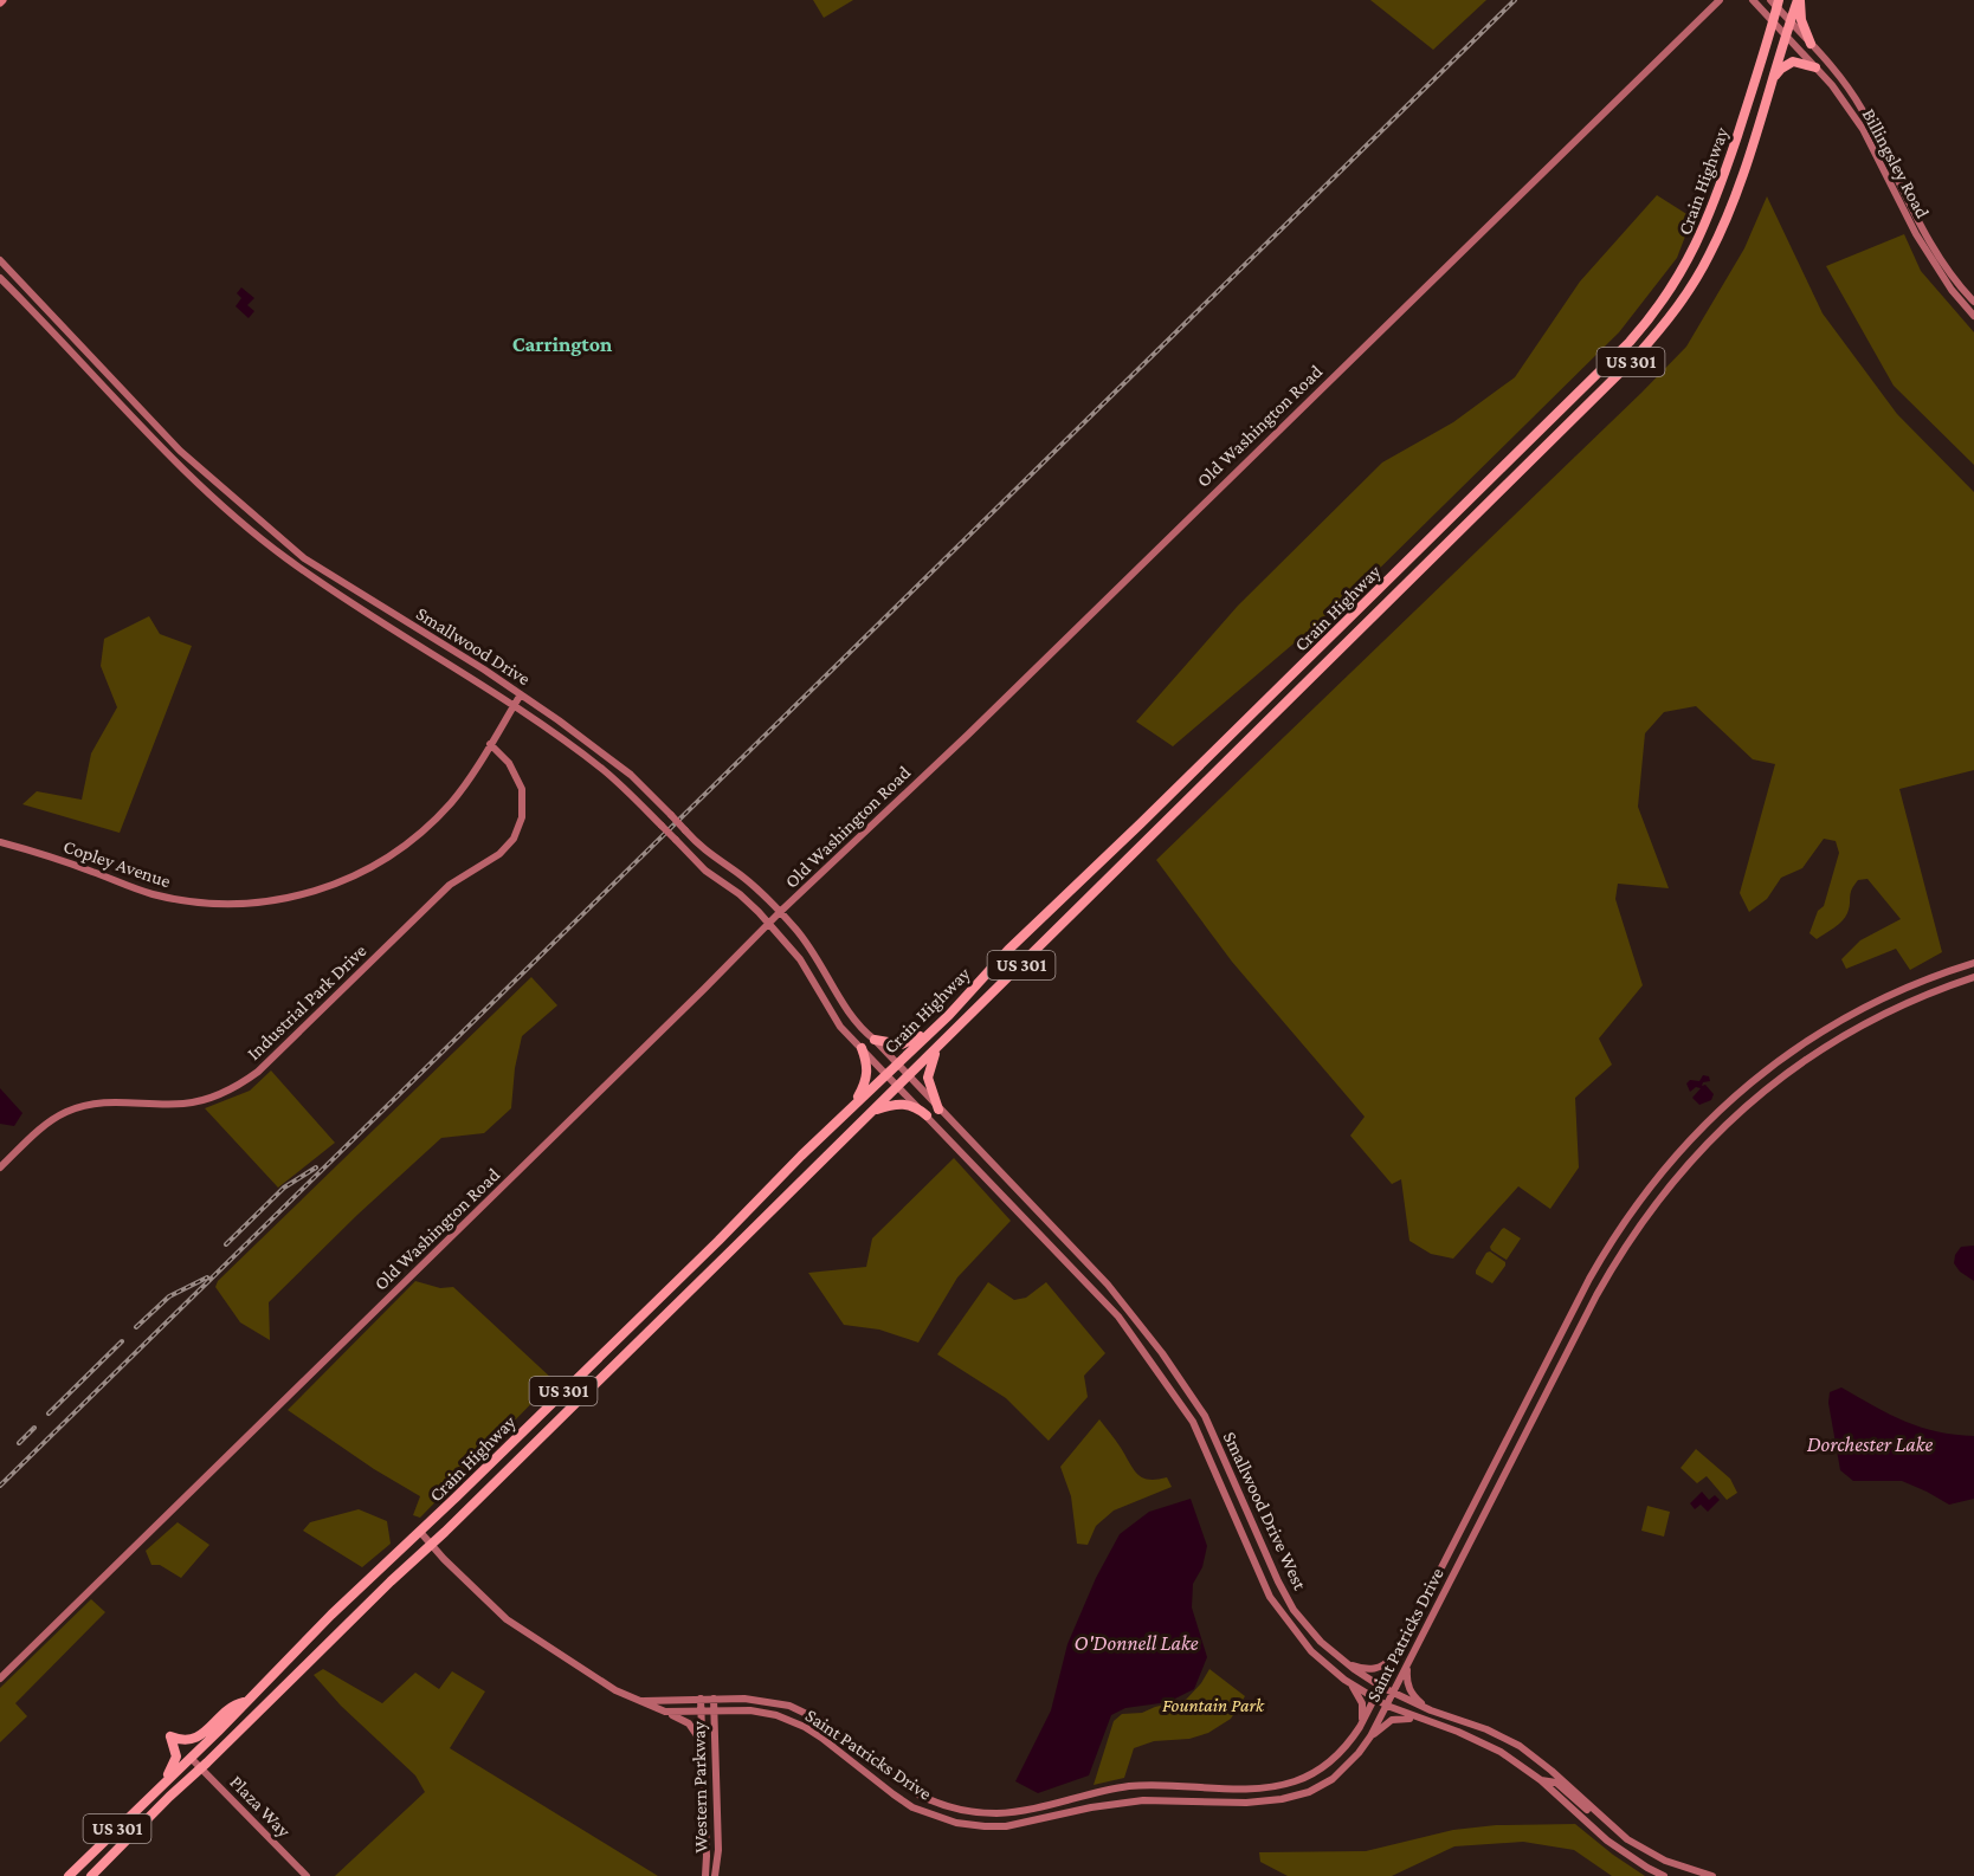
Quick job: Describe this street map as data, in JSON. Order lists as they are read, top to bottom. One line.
{"streets":{"highway":["Crain Highway","US 301"],"main road":["Billingsley Road","Old Washington Road","Smallwood Drive","Copley Avenue","Industrial Park Drive","Smallwood Drive West","Saint Patricks Drive","Western Parkway","Plaza Way"]},"crossings":[["Billingsley Road","Crain Highway"],["Crain Highway","Smallwood Drive"],["Crain Highway","Smallwood Drive West"],["Crain Highway","Saint Patricks Drive"],["Crain Highway","Plaza Way"],["Old Washington Road","Smallwood Drive"],["Smallwood Drive","Copley Avenue"],["Smallwood Drive","Smallwood Drive West"],["Copley Avenue","Industrial Park Drive"],["Smallwood Drive West","Saint Patricks Drive"],["Saint Patricks Drive","Western Parkway"]],"districts":["Carrington"],"water":["Dorchester Lake","O'Donnell Lake"],"parks":["Fountain Park"]}
